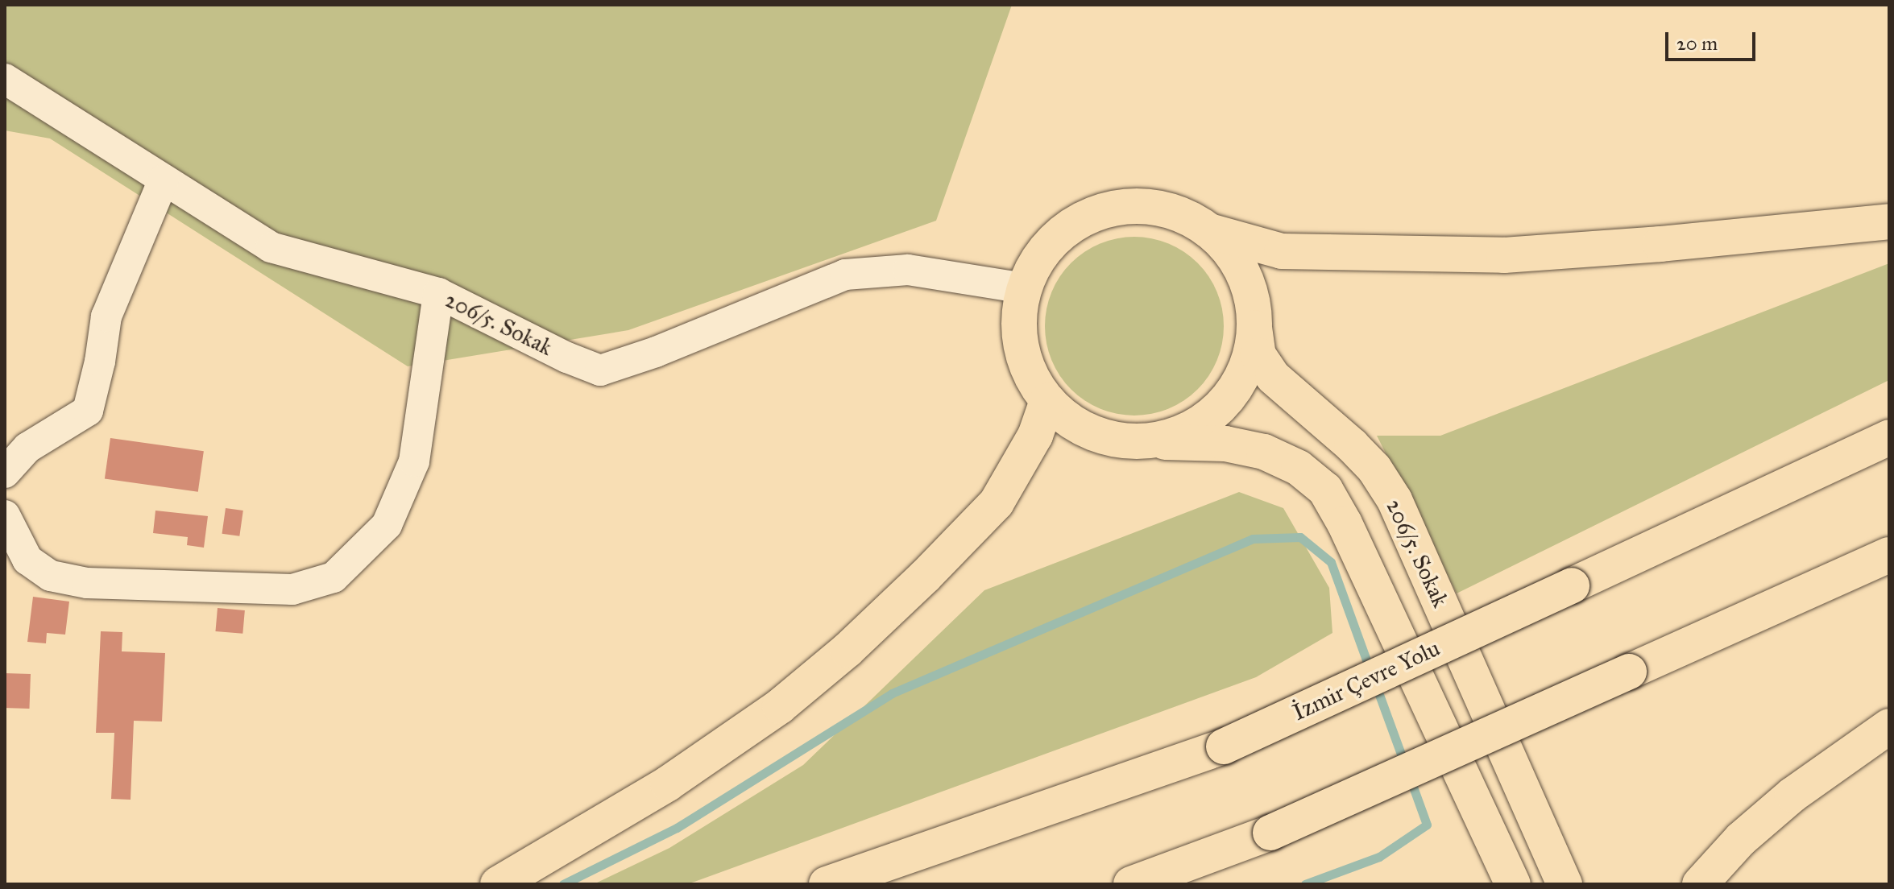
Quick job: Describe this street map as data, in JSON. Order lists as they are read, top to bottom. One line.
{"streets":{"main road":["206/5. Sokak","İzmir Çevre Yolu"]},"scale_bar":"20 m"}
